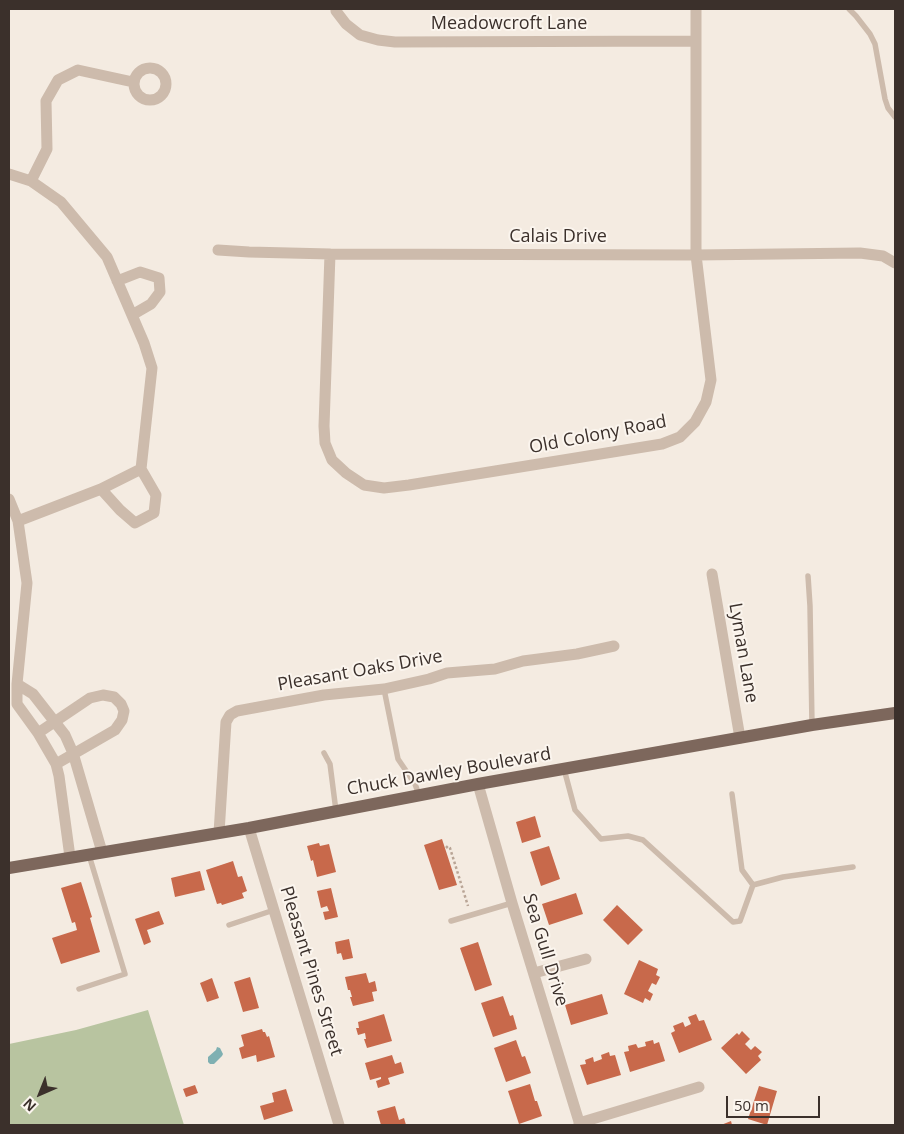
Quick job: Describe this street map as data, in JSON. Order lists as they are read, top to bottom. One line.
{"streets":{"main road":["Chuck Dawley Boulevard"],"street":["Meadowcroft Lane","Calais Drive","Old Colony Road","Lyman Lane","Pleasant Oaks Drive","Sea Gull Drive","Pleasant Pines Street"]},"crossings":[["Meadowcroft Lane","Old Colony Road"],["Calais Drive","Old Colony Road"],["Lyman Lane","Chuck Dawley Boulevard"],["Pleasant Oaks Drive","Chuck Dawley Boulevard"],["Chuck Dawley Boulevard","Sea Gull Drive"],["Chuck Dawley Boulevard","Pleasant Pines Street"]],"scale_bar":"50 m","north":"bottom left"}
